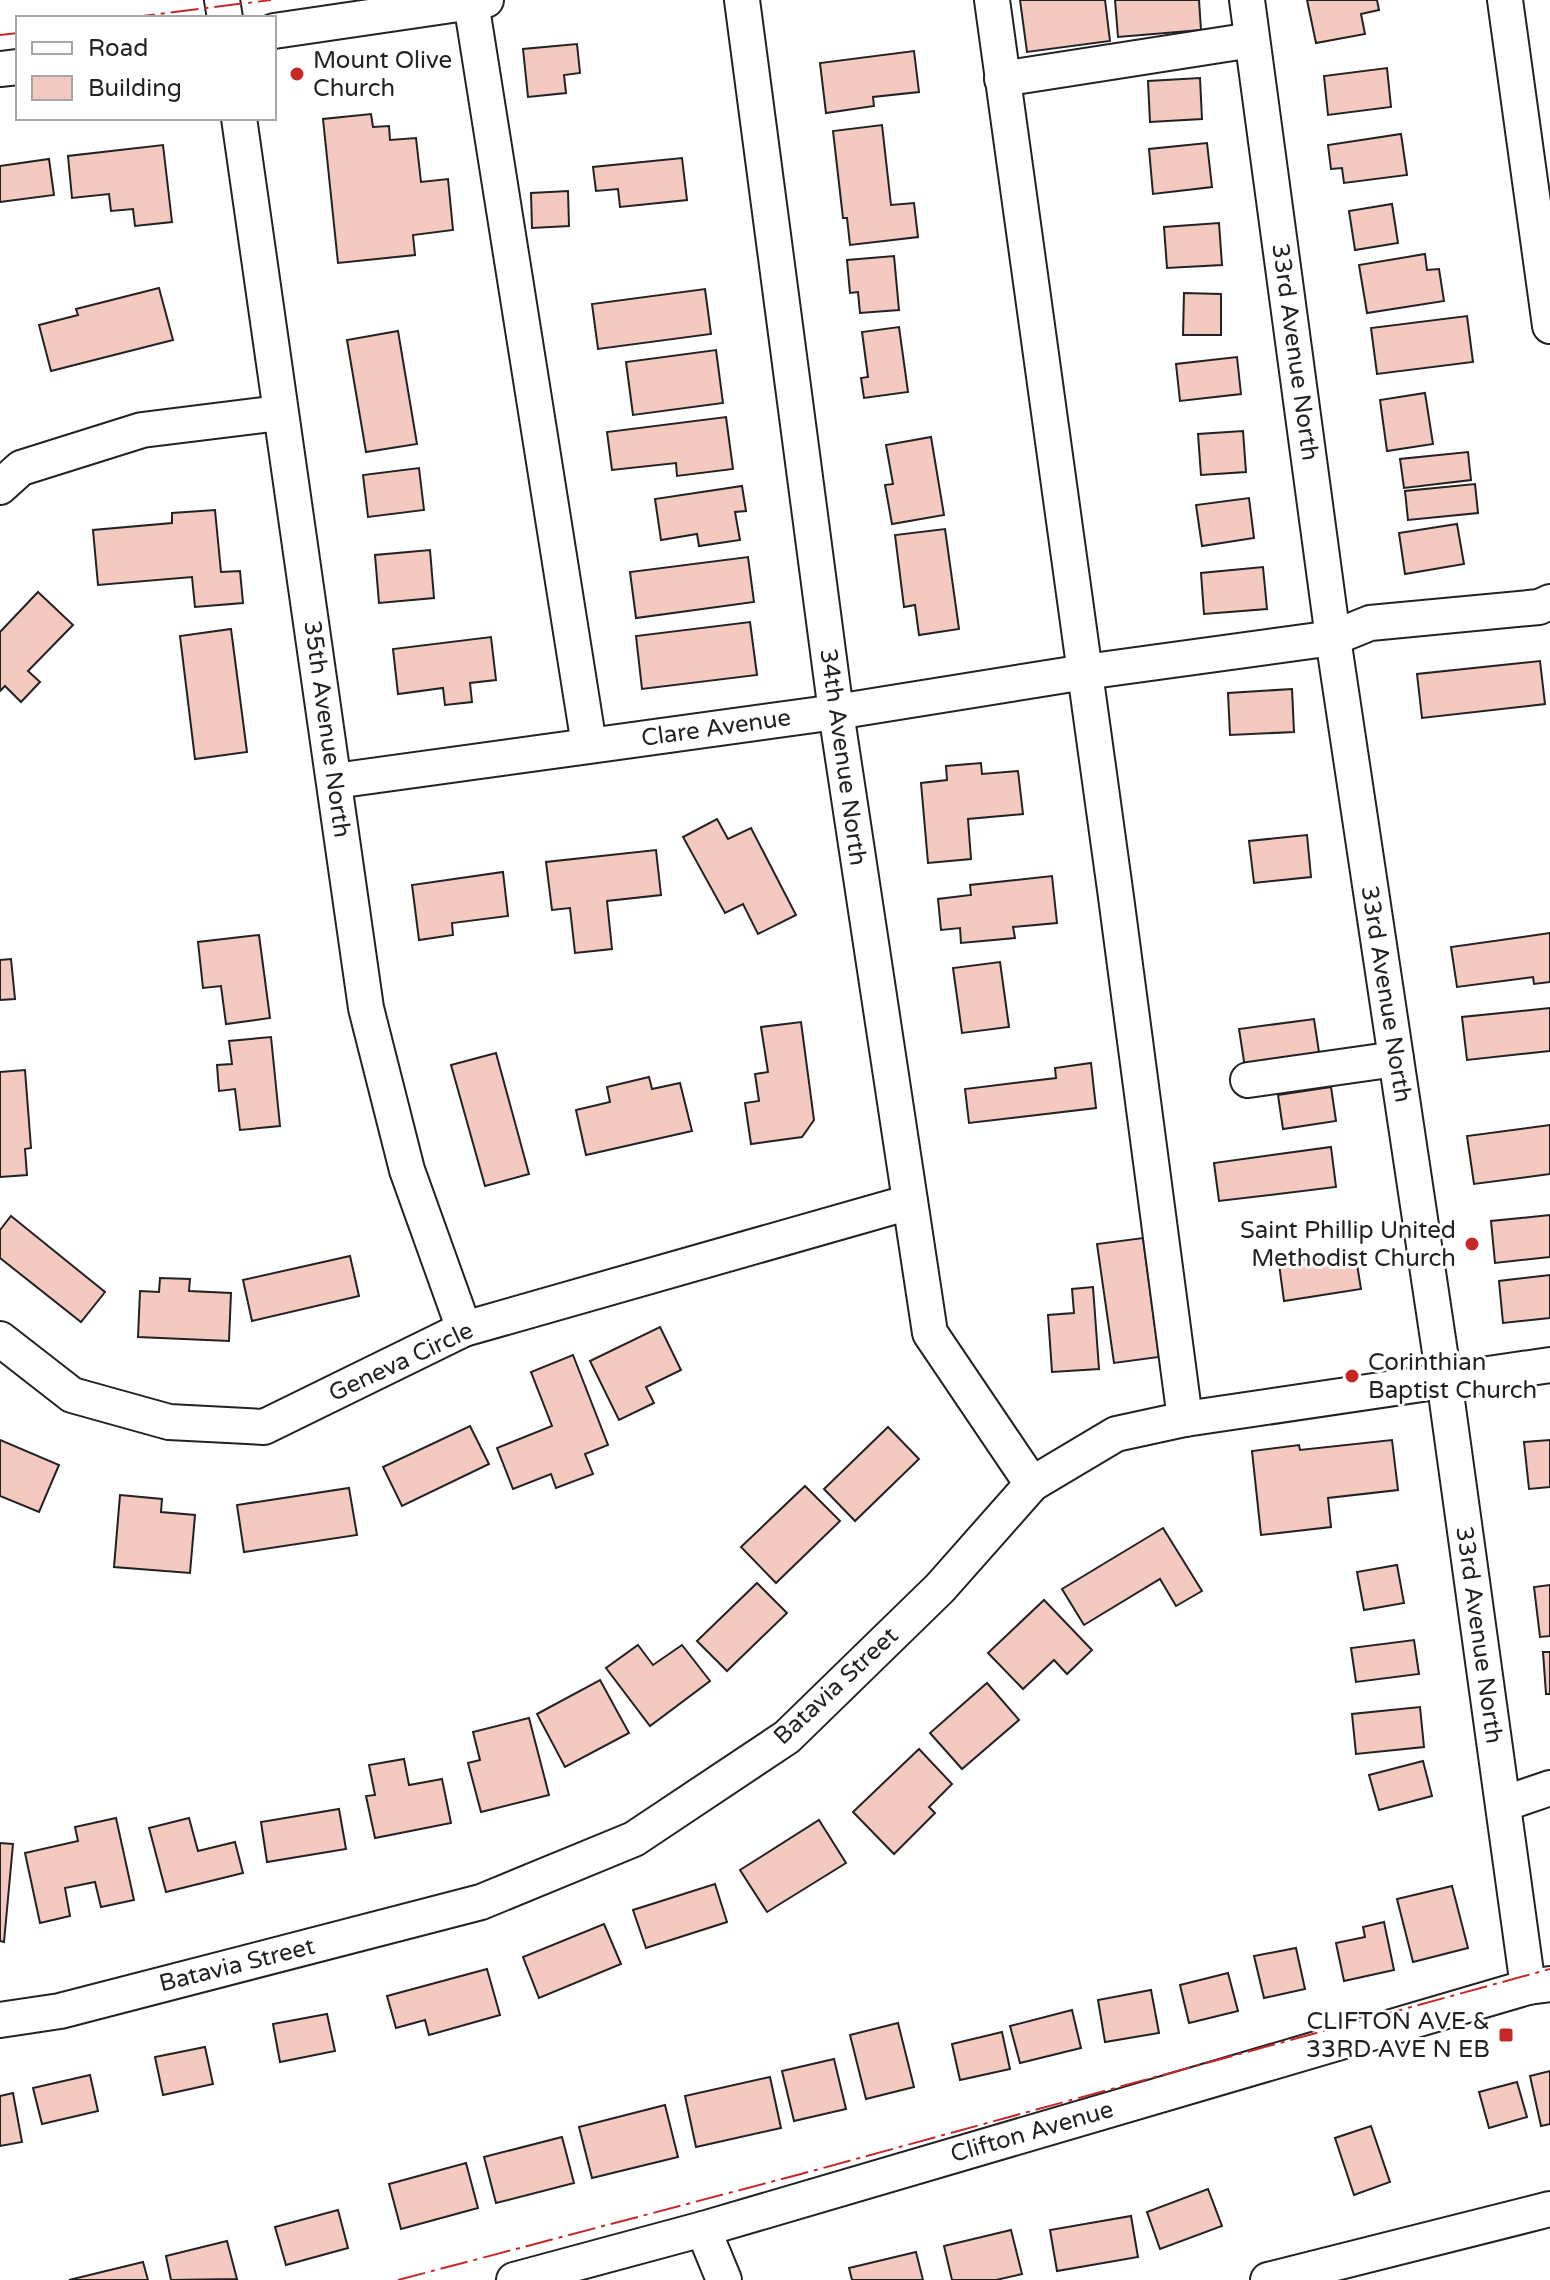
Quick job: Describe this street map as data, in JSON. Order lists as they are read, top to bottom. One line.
{"streets":{"street":["33rd Avenue North","Clare Avenue","35th Avenue North","34th Avenue North","Geneva Circle","Batavia Street","Clifton Avenue"]},"crossings":[["33rd Avenue North","Clare Avenue"],["33rd Avenue North","Batavia Street"],["33rd Avenue North","Clifton Avenue"],["Clare Avenue","35th Avenue North"],["Clare Avenue","34th Avenue North"],["35th Avenue North","Geneva Circle"],["34th Avenue North","Geneva Circle"],["34th Avenue North","Batavia Street"]],"places":{"other":["Mount Olive Church","Saint Phillip United Methodist Church","Corinthian Baptist Church"],"transit":["CLIFTON AVE & 33RD AVE N EB"]},"legend":["Road","Building"]}
